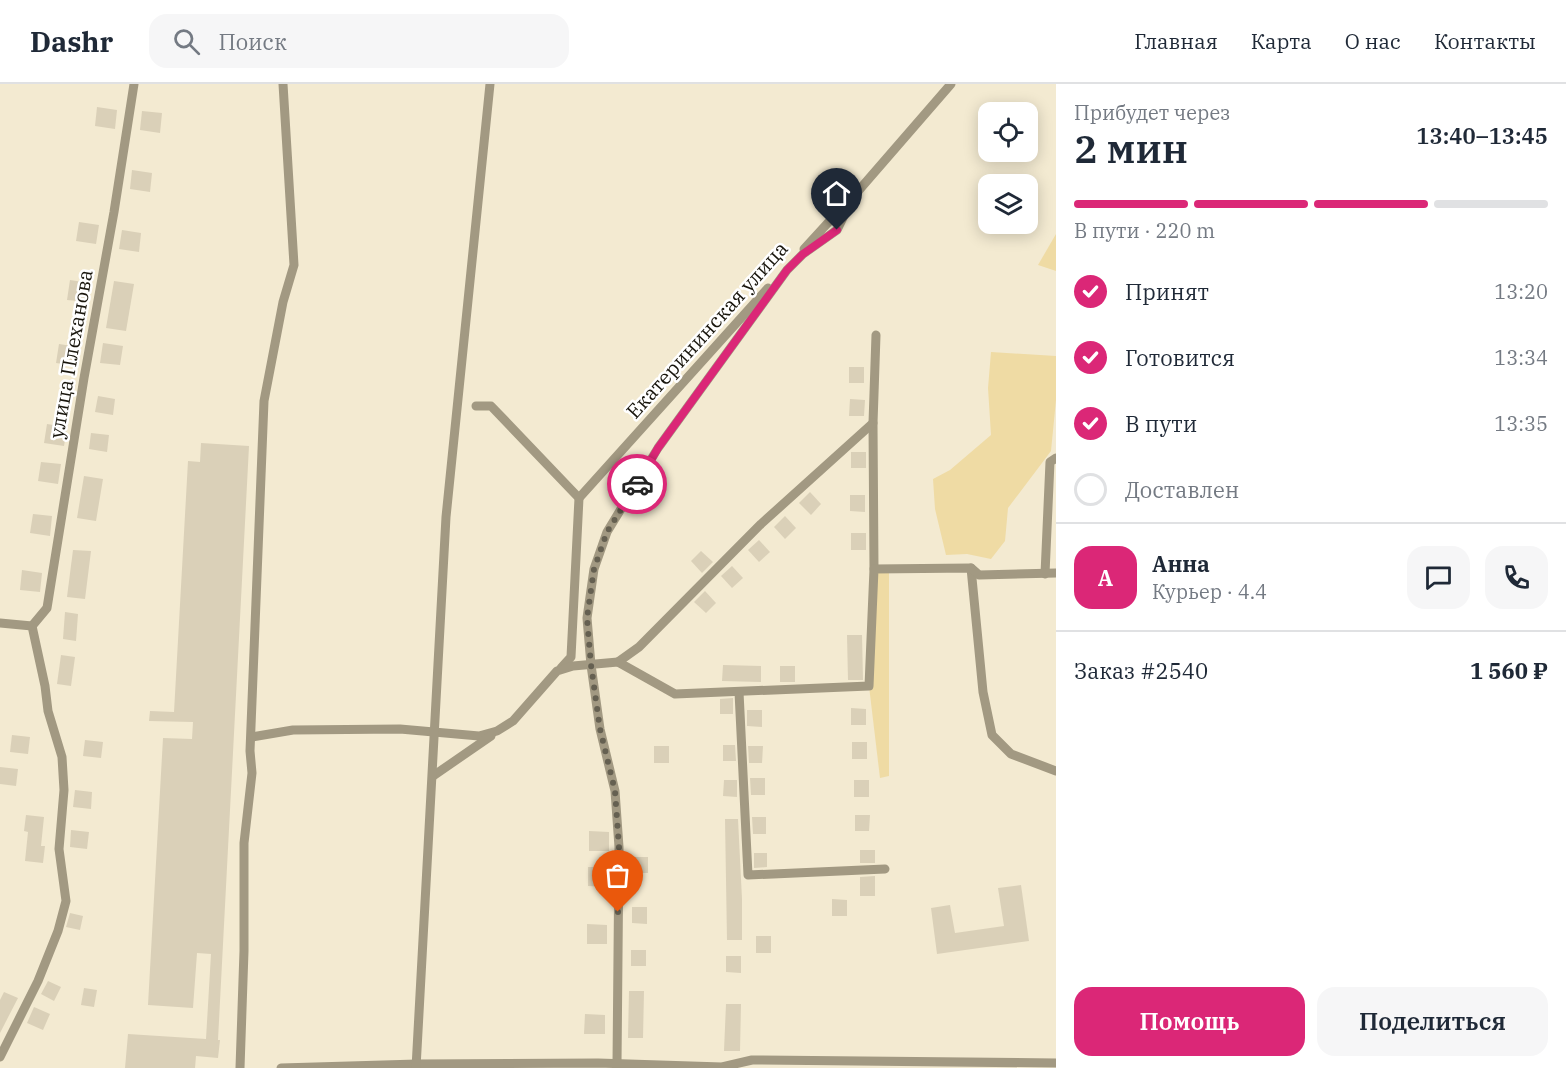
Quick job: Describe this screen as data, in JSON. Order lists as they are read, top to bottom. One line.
{"streets":{"street":["Екатерининская улица","улица Плеханова"]},"page":{"header":"Dashr","search":"Поиск","nav":["Главная","Карта","О нас","Контакты"],"heading":["2 мин","Прибудет через","13:40–13:45"],"panel":["Анна","Курьер · 4.4","Заказ #2540","1 560 ₽"],"bar":"В пути · 220 m","list":[["Принят","13:20"],["Готовится","13:34"],["В пути","13:35"],"Доставлен"],"round":"А","buttons":["Помощь","Поделиться"]}}
